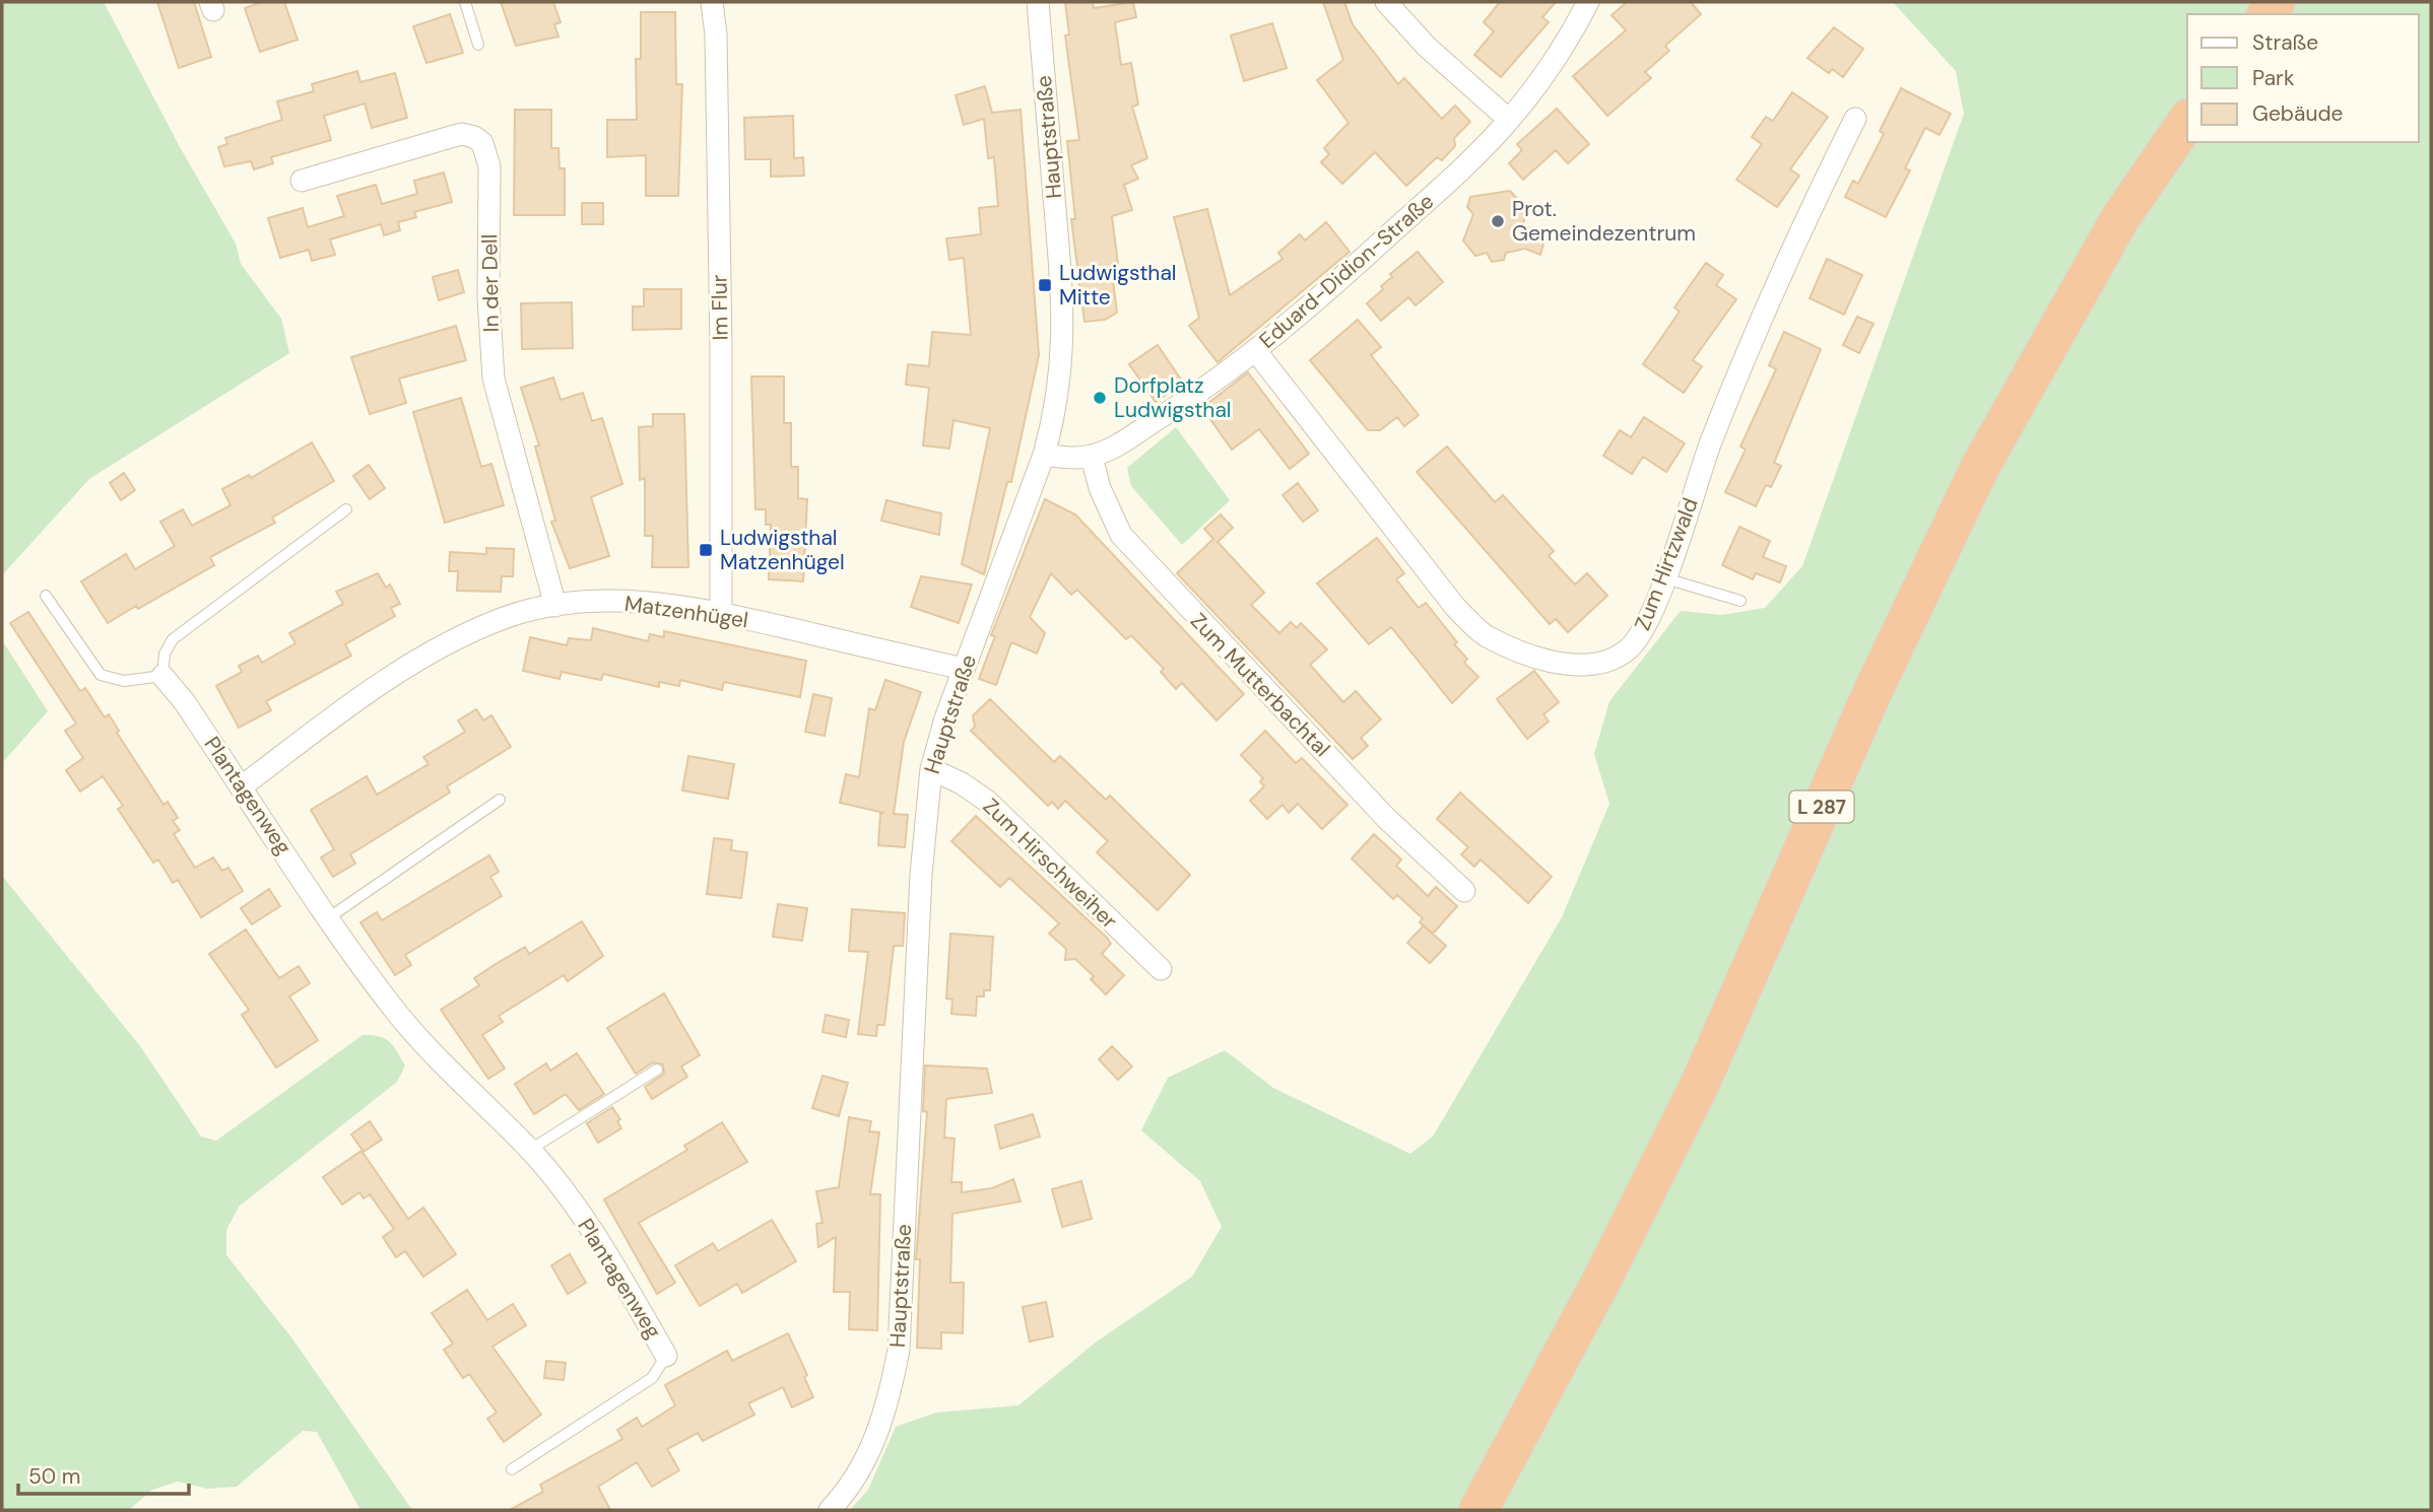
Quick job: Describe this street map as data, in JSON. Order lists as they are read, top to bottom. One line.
{"streets":{"highway":["L 287"],"street":["Hauptstraße","Eduard-Didion-Straße","In der Dell","Im Flur","Zum Hirtzwald","Matzenhügel","Zum Mutterbachtal","Plantagenweg","Zum Hirschweiher"]},"crossings":[["Hauptstraße","Eduard-Didion-Straße"],["Hauptstraße","Matzenhügel"],["Hauptstraße","Zum Hirschweiher"],["Eduard-Didion-Straße","Zum Hirtzwald"],["Eduard-Didion-Straße","Zum Mutterbachtal"],["In der Dell","Matzenhügel"],["Im Flur","Matzenhügel"],["Matzenhügel","Plantagenweg"]],"places":{"other":["Prot. Gemeindezentrum","Dorfplatz Ludwigsthal"],"transit":["Ludwigsthal Mitte","Ludwigsthal Matzenhügel"]},"legend":["Straße","Park","Gebäude"],"scale_bar":"50 m"}
